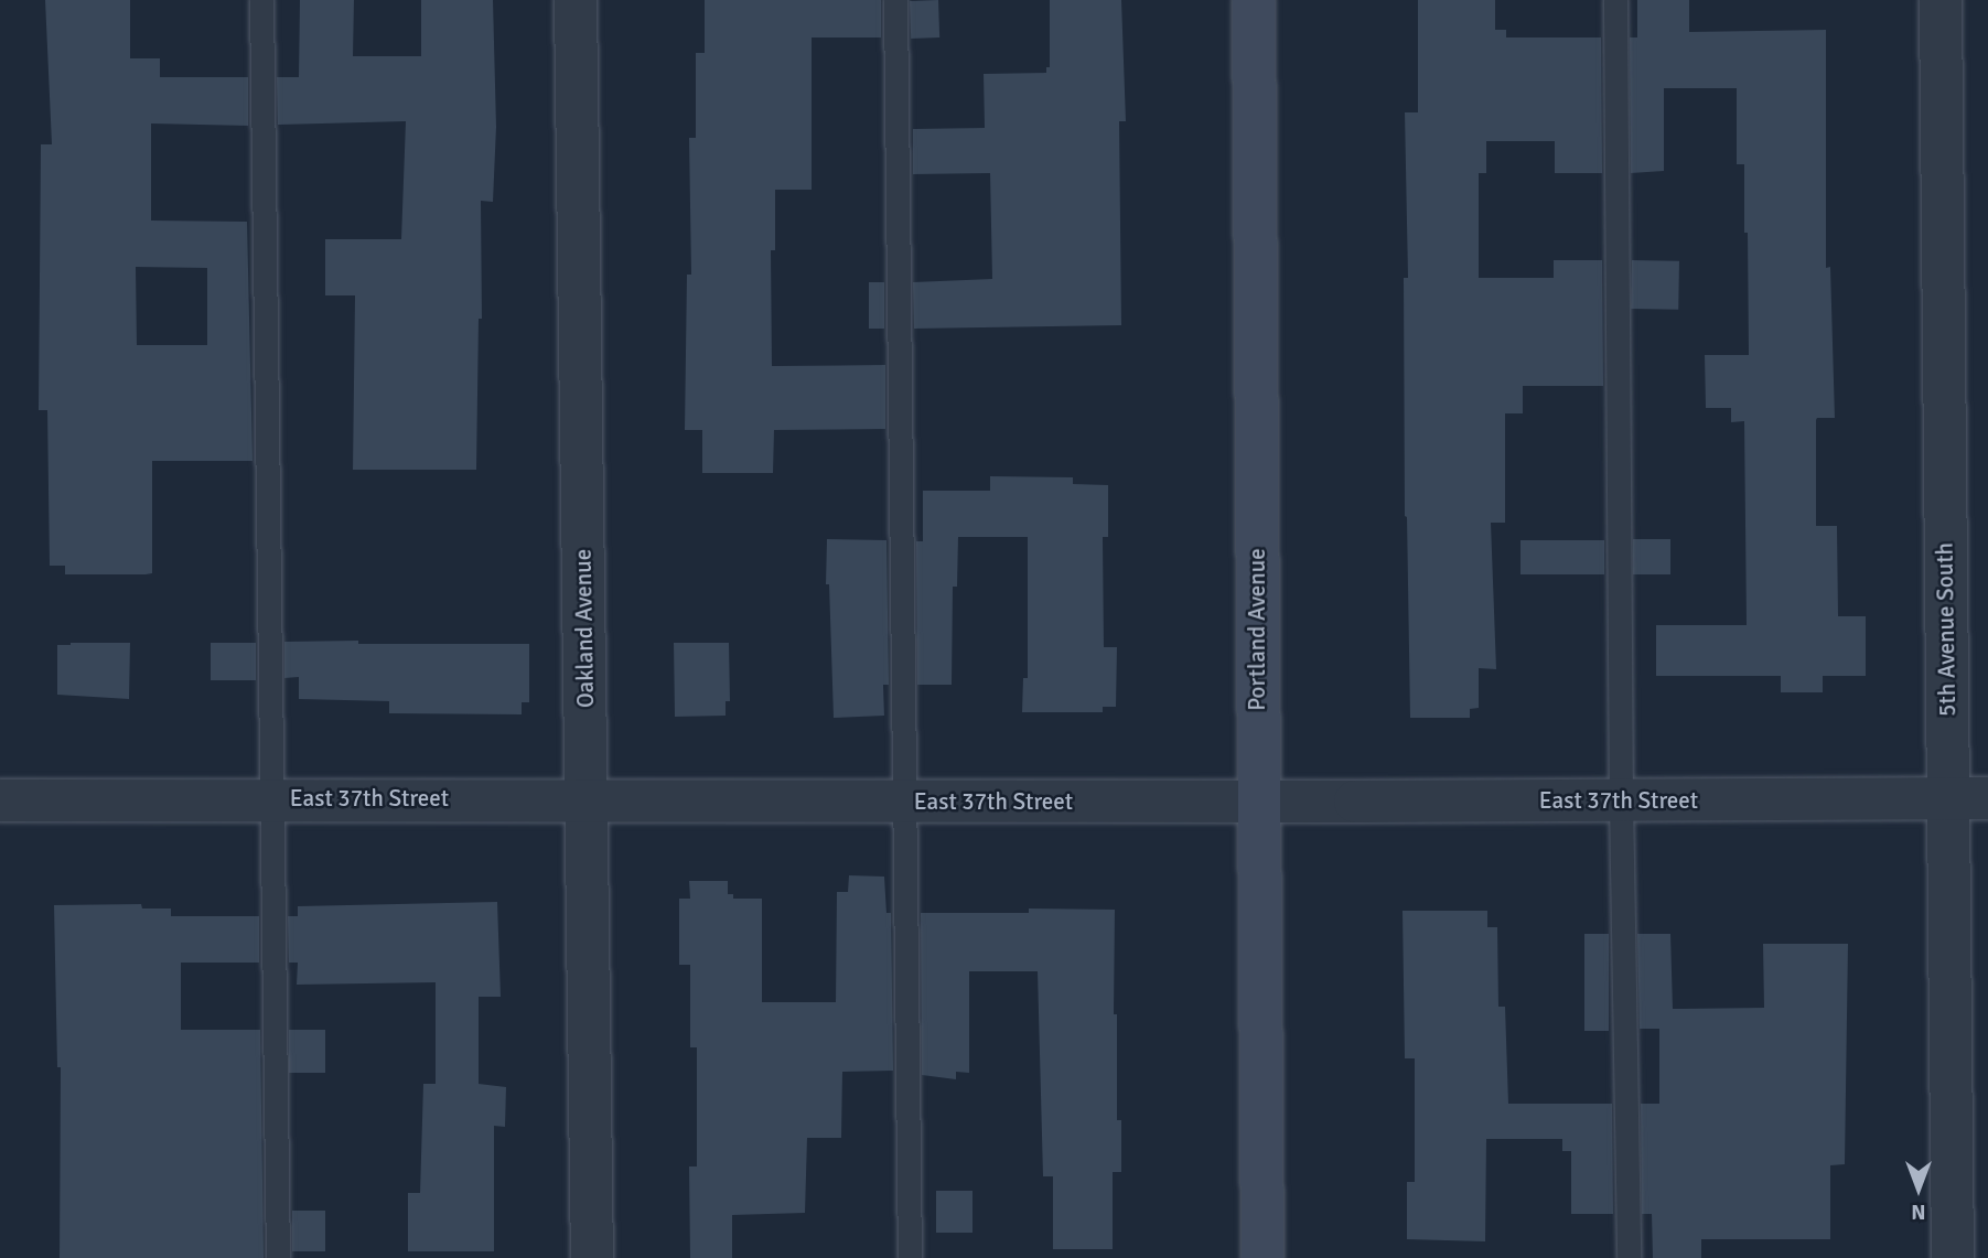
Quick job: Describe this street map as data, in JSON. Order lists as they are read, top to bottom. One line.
{"streets":{"street":["Oakland Avenue","Portland Avenue","5th Avenue South","East 37th Street"]},"crossings":[["Oakland Avenue","East 37th Street"],["Portland Avenue","East 37th Street"],["5th Avenue South","East 37th Street"]],"north":"bottom"}
